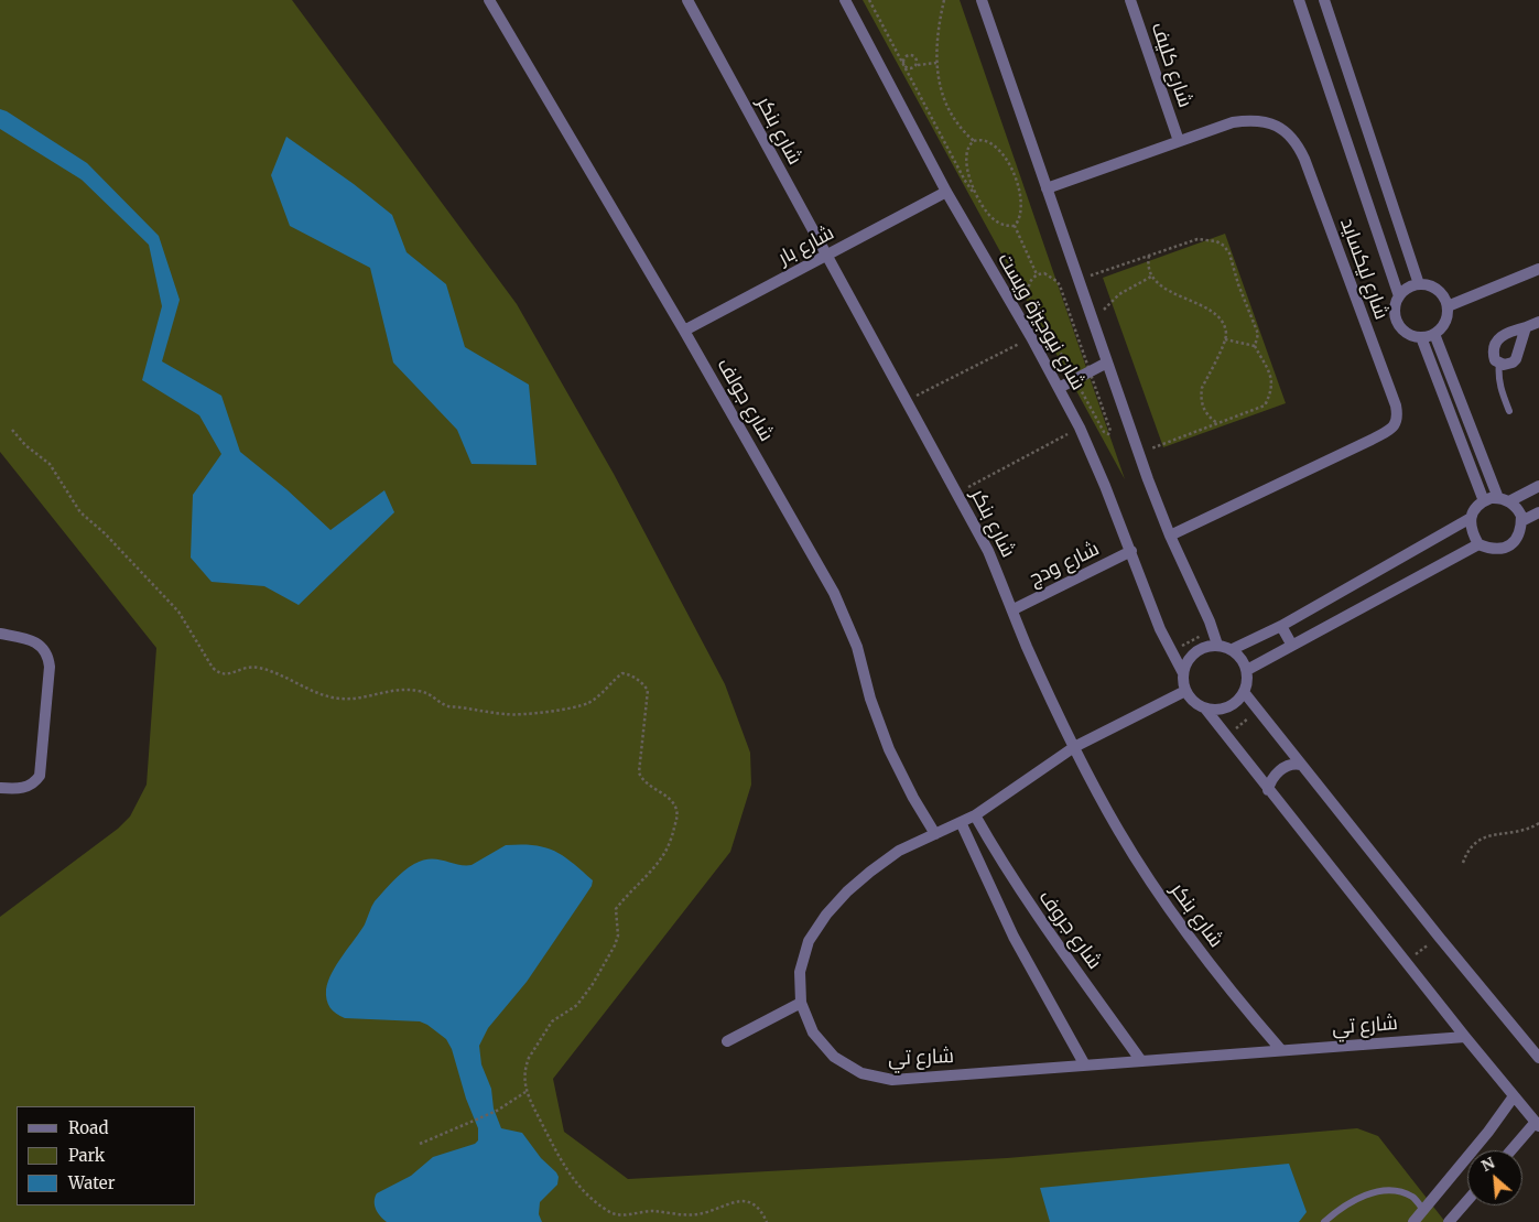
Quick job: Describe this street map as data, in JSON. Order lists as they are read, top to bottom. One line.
{"streets":{"street":["شارع كليف","شارع بنكر","شارع بار","شارع ليكسايد","شارع نيوجيزة ويست","شارع جولف","شارع ودج","شارع جروف","شارع تي"]},"crossings":[["شارع كليف","شارع ليكسايد"],["شارع بنكر","شارع بار"],["شارع بنكر","شارع ودج"],["شارع بنكر","شارع تي"],["شارع بار","شارع نيوجيزة ويست"],["شارع بار","شارع جولف"],["شارع ليكسايد","شارع نيوجيزة ويست"],["شارع نيوجيزة ويست","شارع ودج"],["شارع نيوجيزة ويست","شارع تي"],["شارع جولف","شارع تي"],["شارع جروف","شارع تي"]],"legend":["Road","Park","Water"],"north":"top left"}
